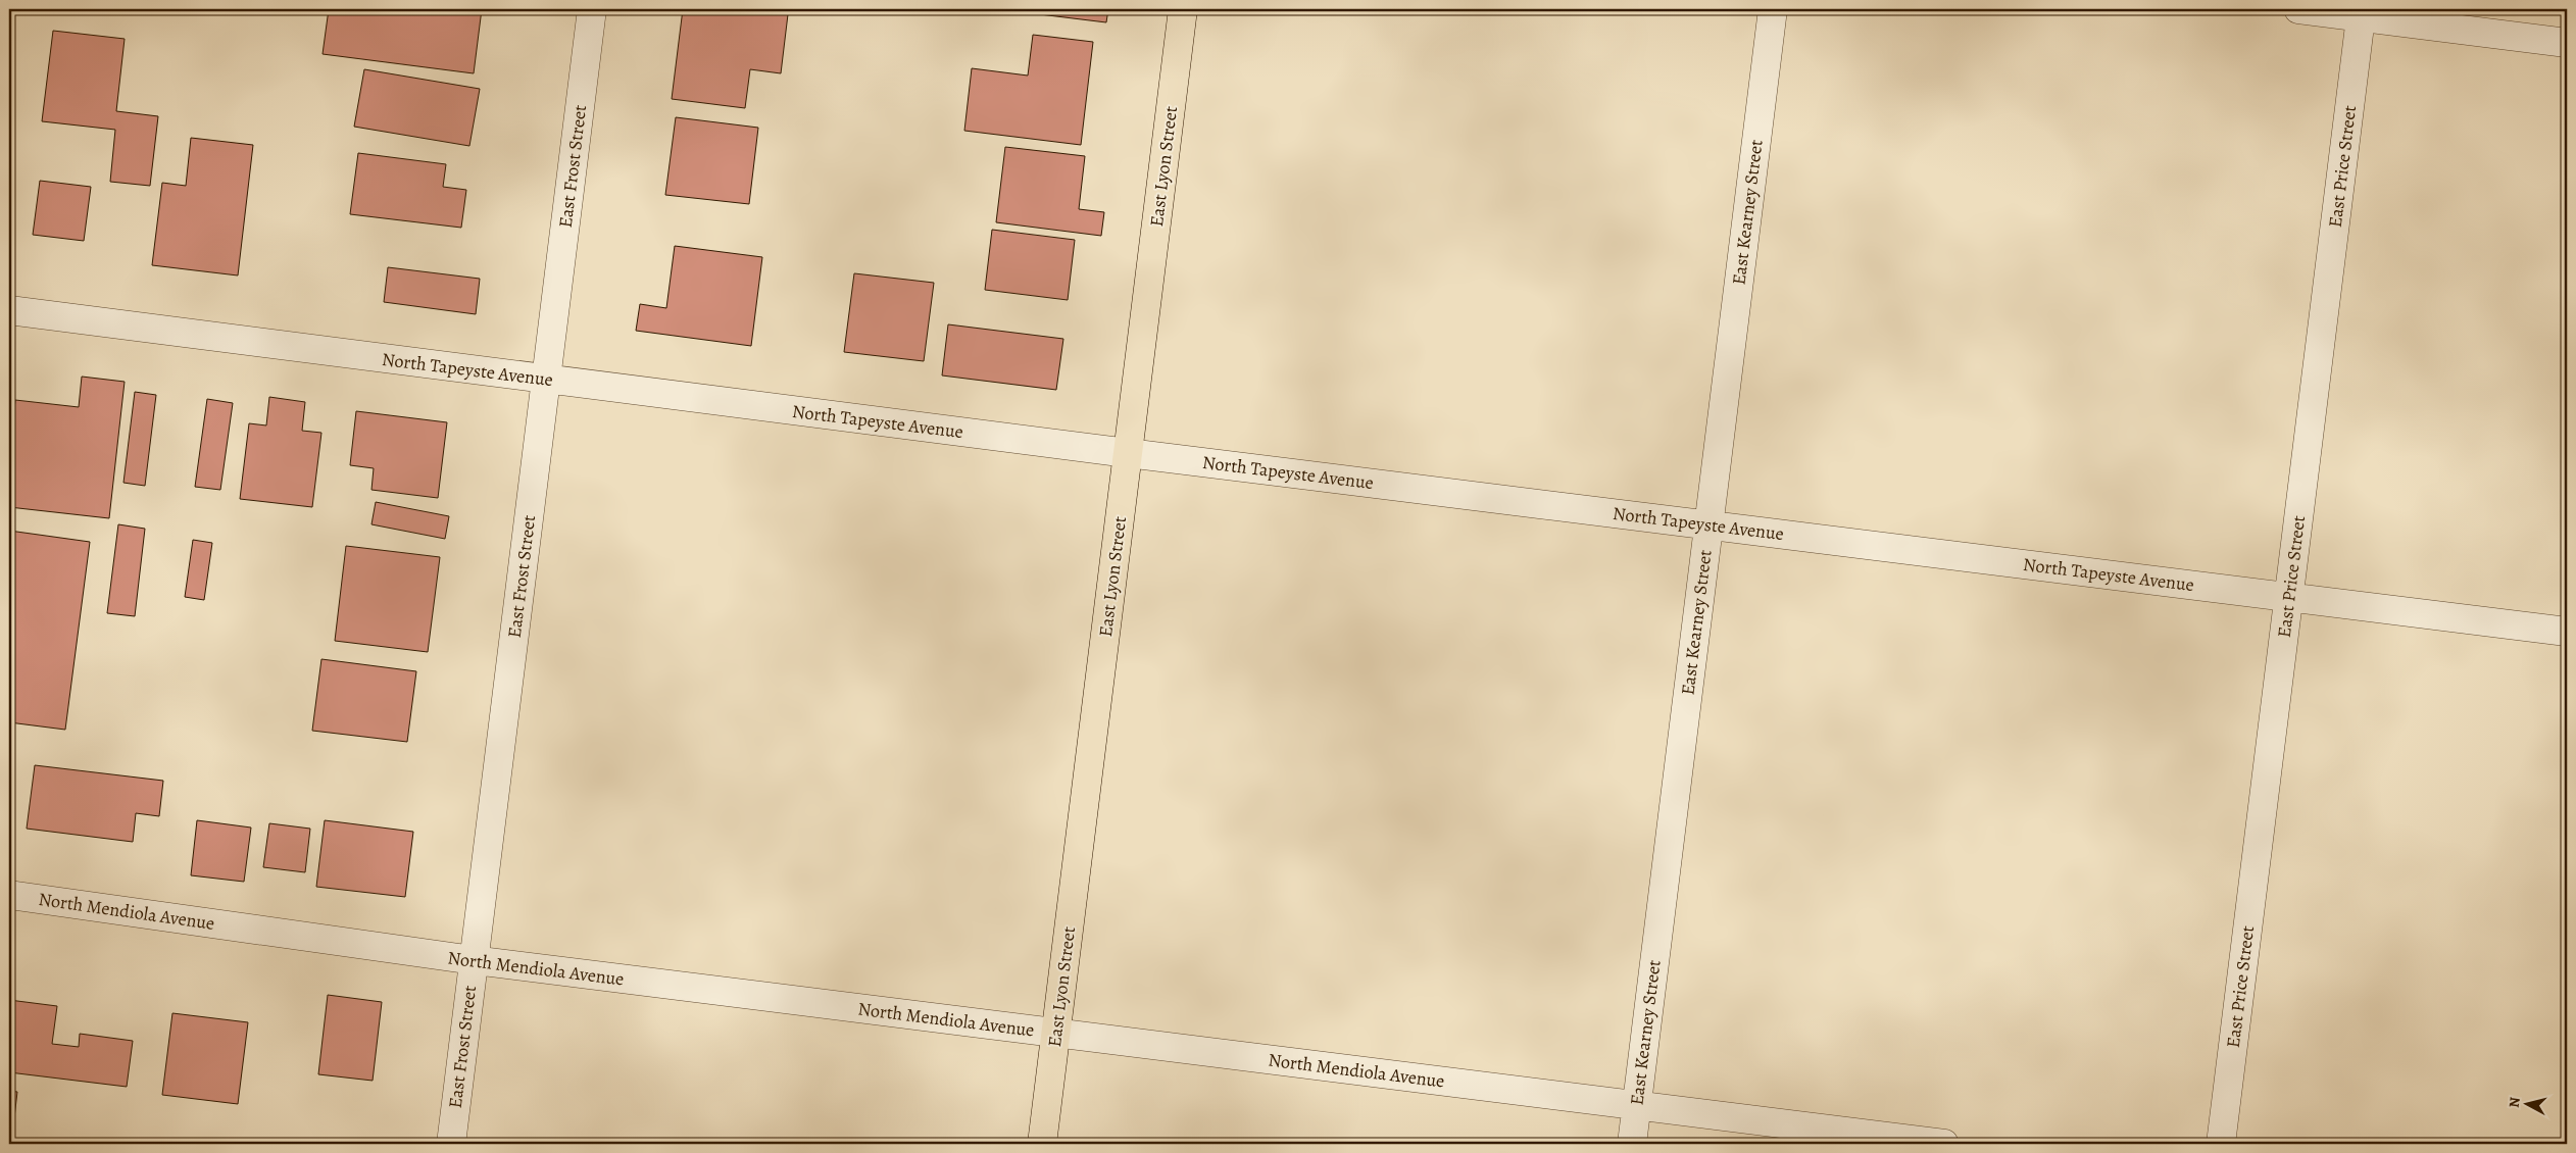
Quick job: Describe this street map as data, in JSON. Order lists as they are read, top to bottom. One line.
{"streets":{"main road":["East Lyon Street"],"street":["East Frost Street","East Price Street","East Kearney Street","North Tapeyste Avenue","North Mendiola Avenue"]},"crossings":[["East Frost Street","North Tapeyste Avenue"],["East Frost Street","North Mendiola Avenue"],["East Lyon Street","North Tapeyste Avenue"],["East Lyon Street","North Mendiola Avenue"],["East Price Street","North Tapeyste Avenue"],["East Kearney Street","North Tapeyste Avenue"],["East Kearney Street","North Mendiola Avenue"]],"north":"left"}
